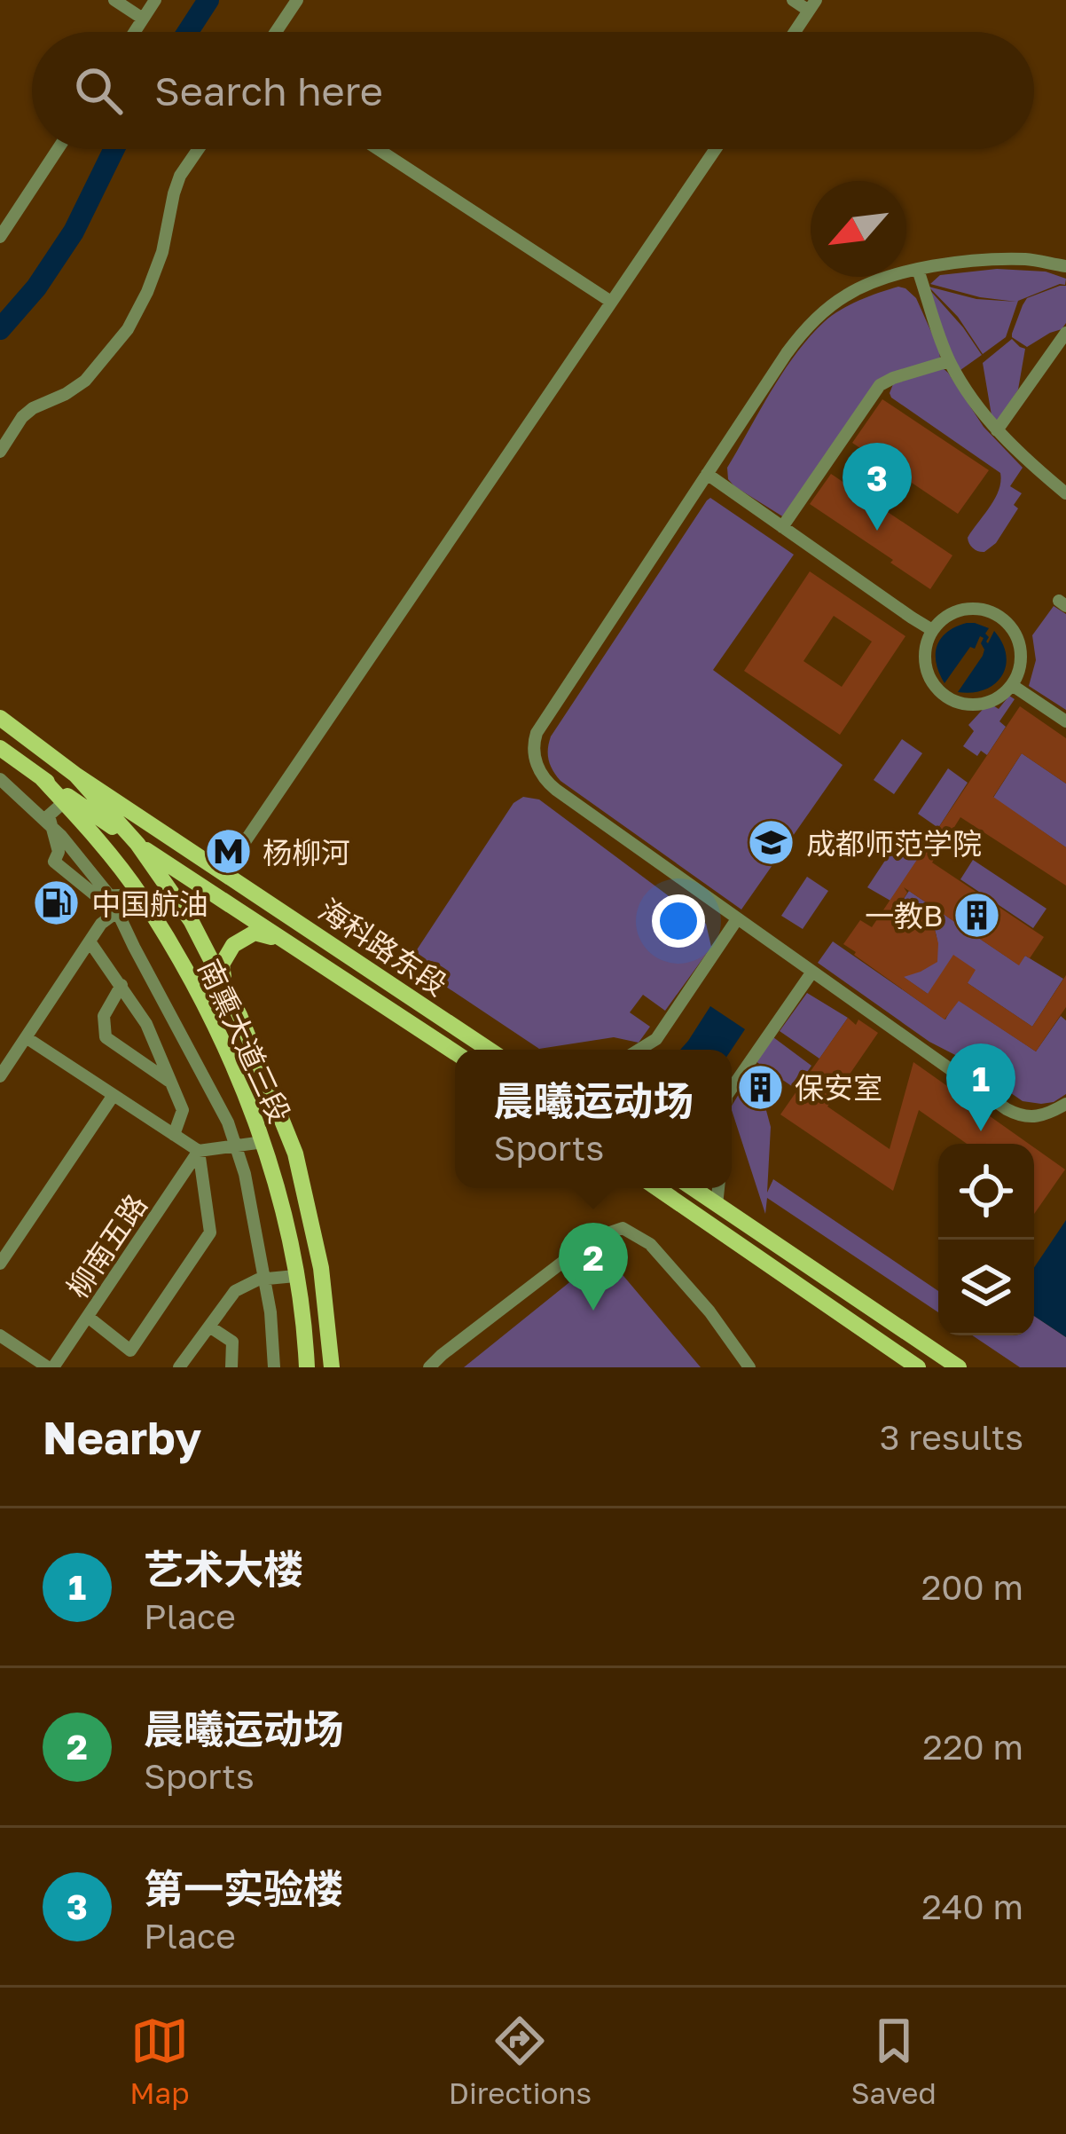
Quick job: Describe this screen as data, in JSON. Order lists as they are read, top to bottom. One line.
{"streets":{"main road":["海科路东段","南熏大道三段"],"street":["柳南五路"]},"crossings":[["海科路东段","南熏大道三段"]],"places":{"school or university":["成都师范学院"],"metro station":["杨柳河"],"fuel station":["中国航油"],"building":["一教B","保安室"]},"north":"bottom left","page":{"search":"Search here","pins":["3","1","2"],"popup":["晨曦运动场","Sports"],"heading":["Nearby","3 results"],"list":[{"mark":"1","name":"艺术大楼","note":"Place","value":"200 m"},{"mark":"2","name":"晨曦运动场","note":"Sports","value":"220 m"},{"mark":"3","name":"第一实验楼","note":"Place","value":"240 m"}],"nav":["Map","Directions","Saved"]}}
